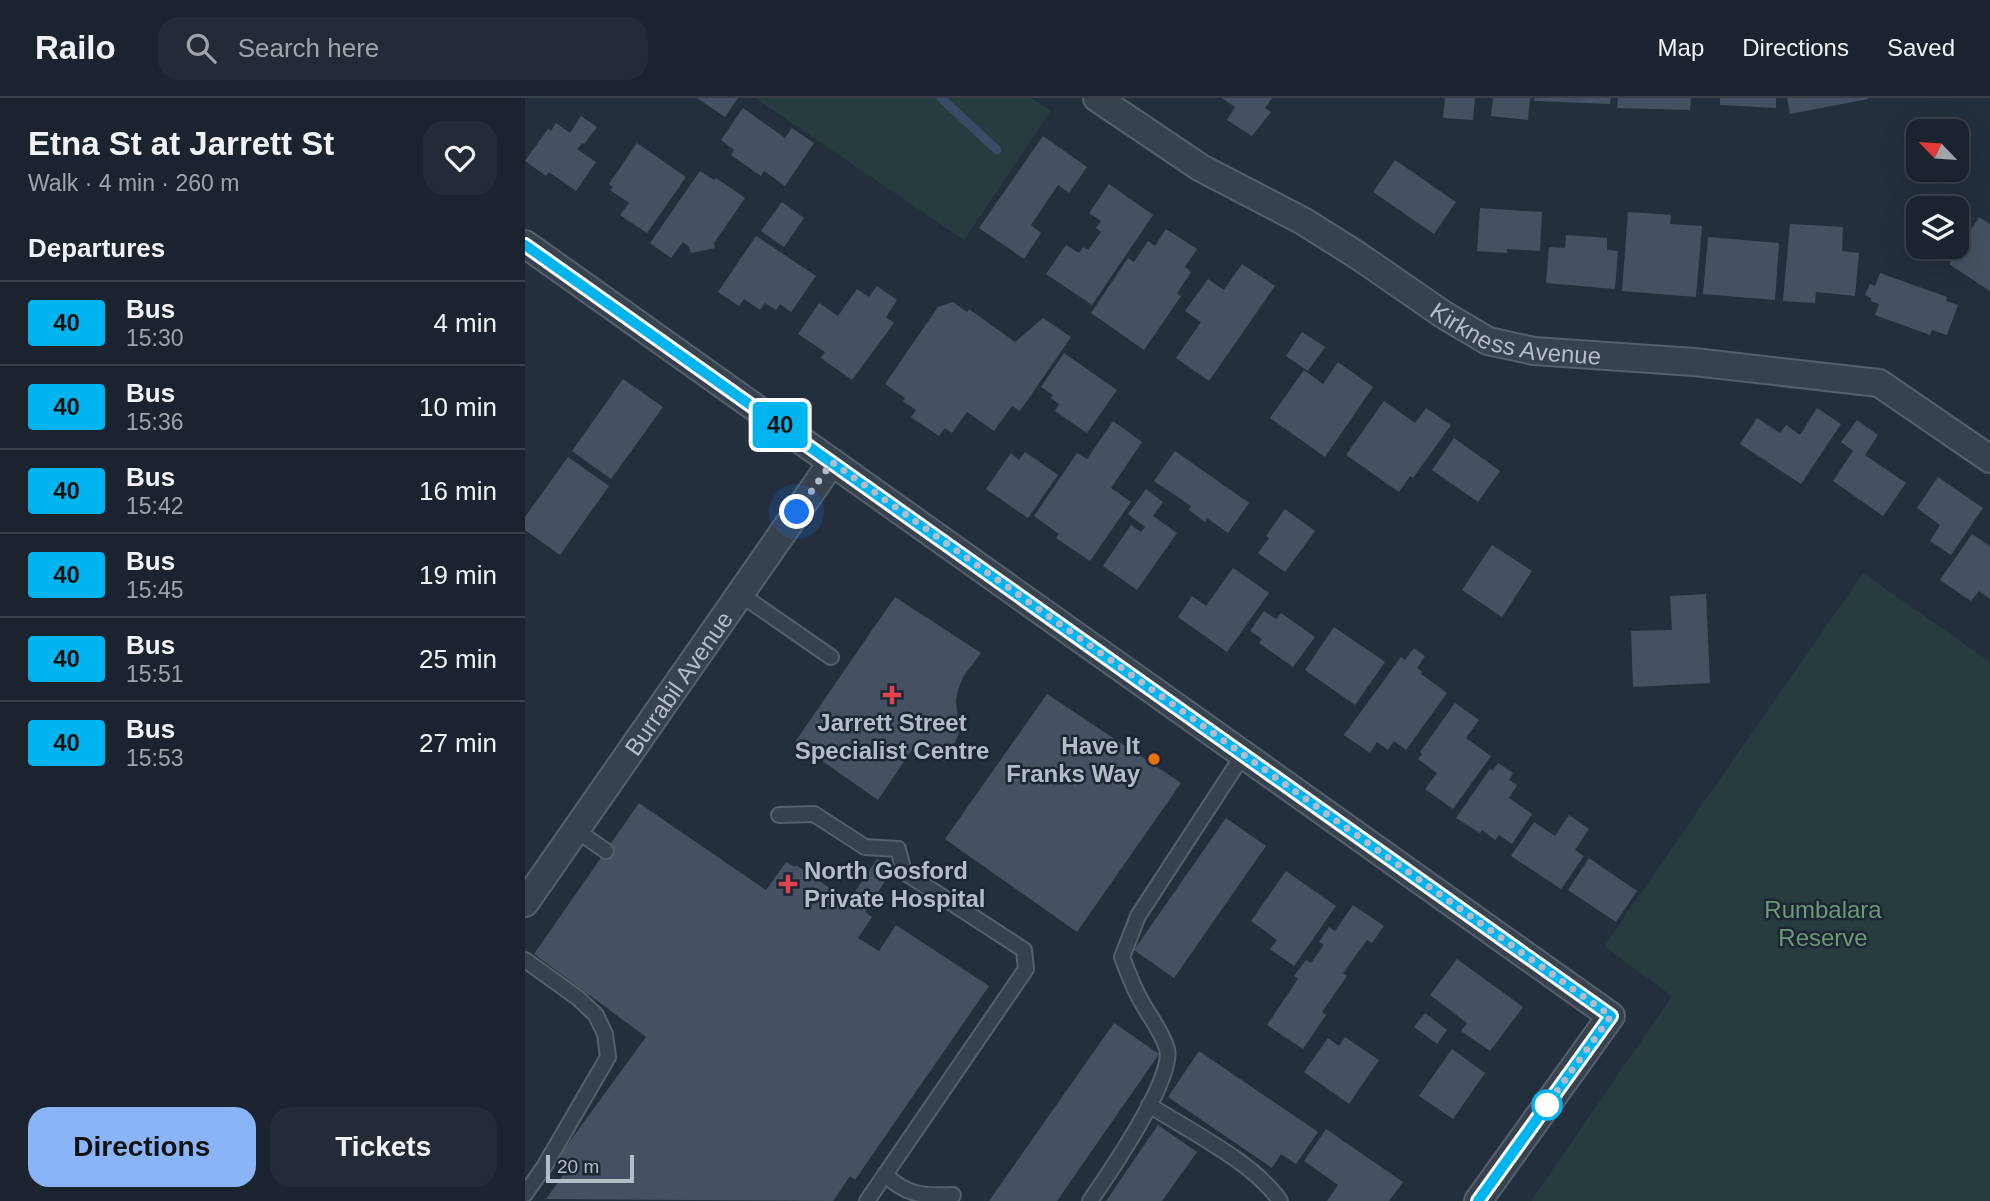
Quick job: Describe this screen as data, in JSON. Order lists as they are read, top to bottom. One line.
{"streets":{"street":["Kirkness Avenue","Burrabil Avenue"]},"parks":["Rumbalara Reserve"],"places":{"health":["Jarrett Street Specialist Centre","North Gosford Private Hospital"],"other":["Have It Franks Way"]},"lines":["bus line 40"],"scale_bar":"20 m","north":"top left","page":{"header":"Railo","search":"Search here","nav":["Map","Directions","Saved"],"heading":[["Etna St at Jarrett St","Walk · 4 min · 260 m"],"Departures"],"on_map":"40","list":[{"mark":"40","name":"Bus","note":"15:30","value":"4 min"},{"mark":"40","name":"Bus","note":"15:36","value":"10 min"},{"mark":"40","name":"Bus","note":"15:42","value":"16 min"},{"mark":"40","name":"Bus","note":"15:45","value":"19 min"},{"mark":"40","name":"Bus","note":"15:51","value":"25 min"},{"mark":"40","name":"Bus","note":"15:53","value":"27 min"}],"buttons":["Directions","Tickets"],"scale":"20 m"}}
